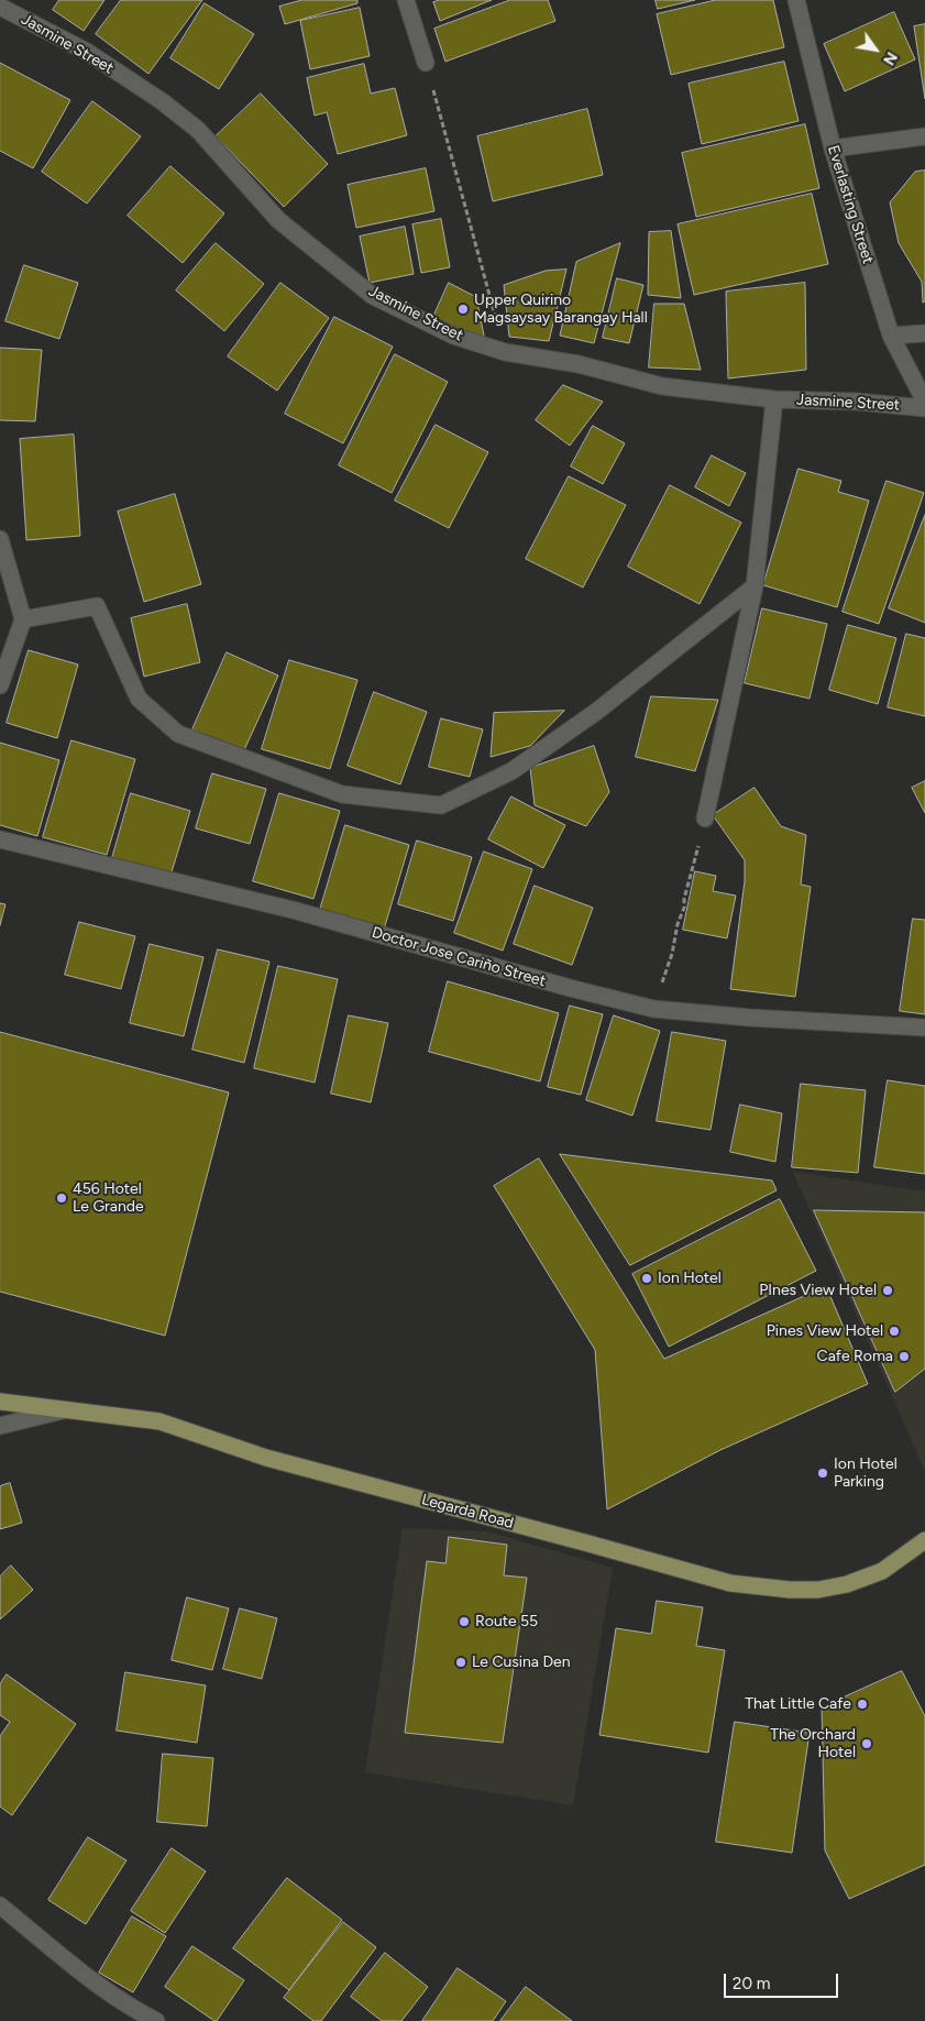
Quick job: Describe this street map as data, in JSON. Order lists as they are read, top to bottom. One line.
{"streets":{"main road":["Legarda Road"],"street":["Jasmine Street","Everlasting Street","Doctor Jose Cariño Street"]},"places":["Upper Quirino Magsaysay Barangay Hall","456 Hotel Le Grande","Ion Hotel","PInes View Hotel","Pines View Hotel","Cafe Roma","Ion Hotel Parking","Route 55","Le Cusina Den","That Little Cafe","The Orchard Hotel"],"scale_bar":"20 m","north":"bottom right"}
